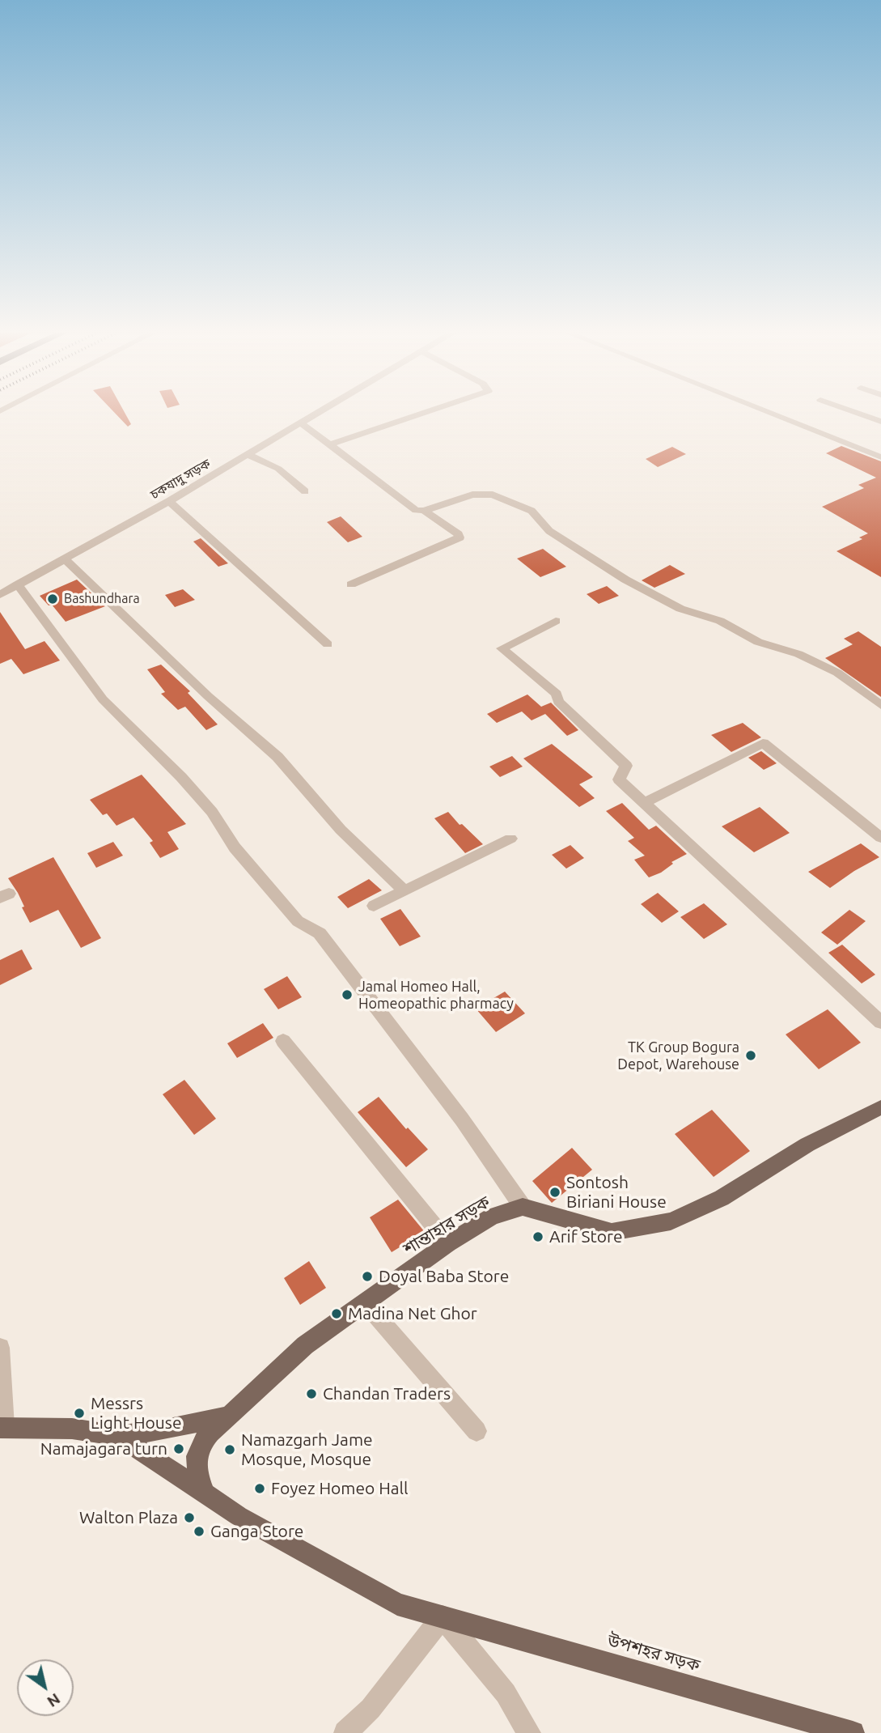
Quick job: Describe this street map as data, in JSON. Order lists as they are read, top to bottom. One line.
{"streets":{"main road":["শান্তাহার সড়ক","উপশহর সড়ক"],"street":["চকযাদু সড়ক"]},"crossings":[["শান্তাহার সড়ক","উপশহর সড়ক"]],"places":["Bashundhara","Jamal Homeo Hall, Homeopathic pharmacy","TK Group Bogura Depot, Warehouse","Sontosh Biriani House","Arif Store","Doyal Baba Store","Madina Net Ghor","Chandan Traders","Messrs Light House","Namajagara turn","Namazgarh Jame Mosque, Mosque","Foyez Homeo Hall","Walton Plaza","Ganga Store"],"north":"bottom right"}
